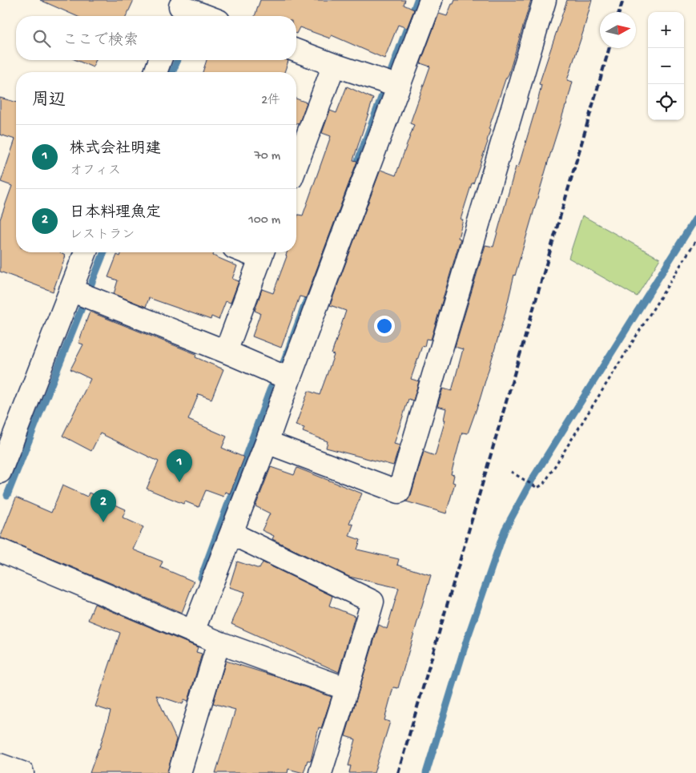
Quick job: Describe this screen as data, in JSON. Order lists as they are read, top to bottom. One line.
{"north":"right","page":{"map_buttons":["+","−"],"search":"ここで検索","heading":["周辺","2件"],"list":[{"mark":"1","name":"株式会社明建","note":"オフィス","value":"70 m"},{"mark":"2","name":"日本料理魚定","note":"レストラン","value":"100 m"}],"pins":["1","2"]}}
